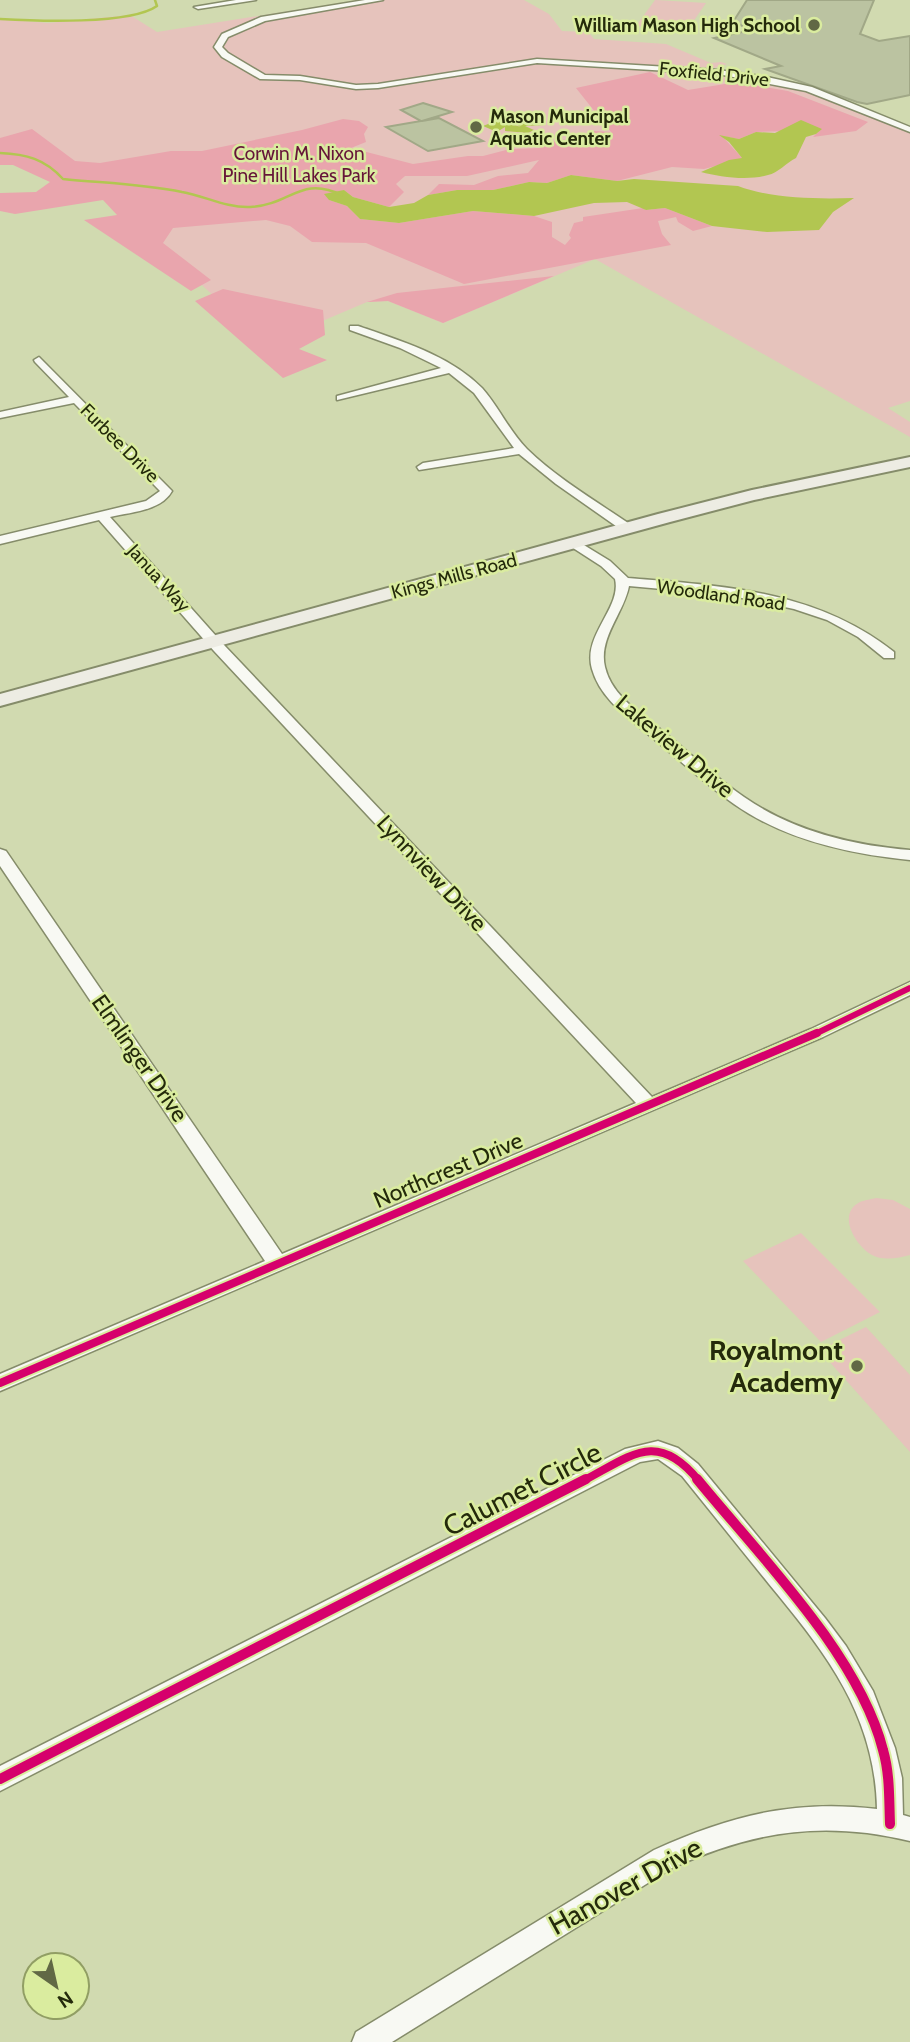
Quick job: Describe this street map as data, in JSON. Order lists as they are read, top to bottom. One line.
{"streets":{"street":["Foxfield Drive","Furbee Drive","Kings Mills Road","Janua Way","Woodland Road","Lakeview Drive","Lynnview Drive","Elmlinger Drive","Northcrest Drive","Calumet Circle","Hanover Drive"]},"crossings":[["Furbee Drive","Janua Way"],["Kings Mills Road","Janua Way"],["Kings Mills Road","Lynnview Drive"],["Janua Way","Lynnview Drive"],["Woodland Road","Lakeview Drive"],["Lynnview Drive","Northcrest Drive"],["Elmlinger Drive","Northcrest Drive"],["Calumet Circle","Hanover Drive"]],"parks":["Corwin M. Nixon Pine Hill Lakes Park"],"places":["William Mason High School","Mason Municipal Aquatic Center","Royalmont Academy"],"north":"bottom right"}
